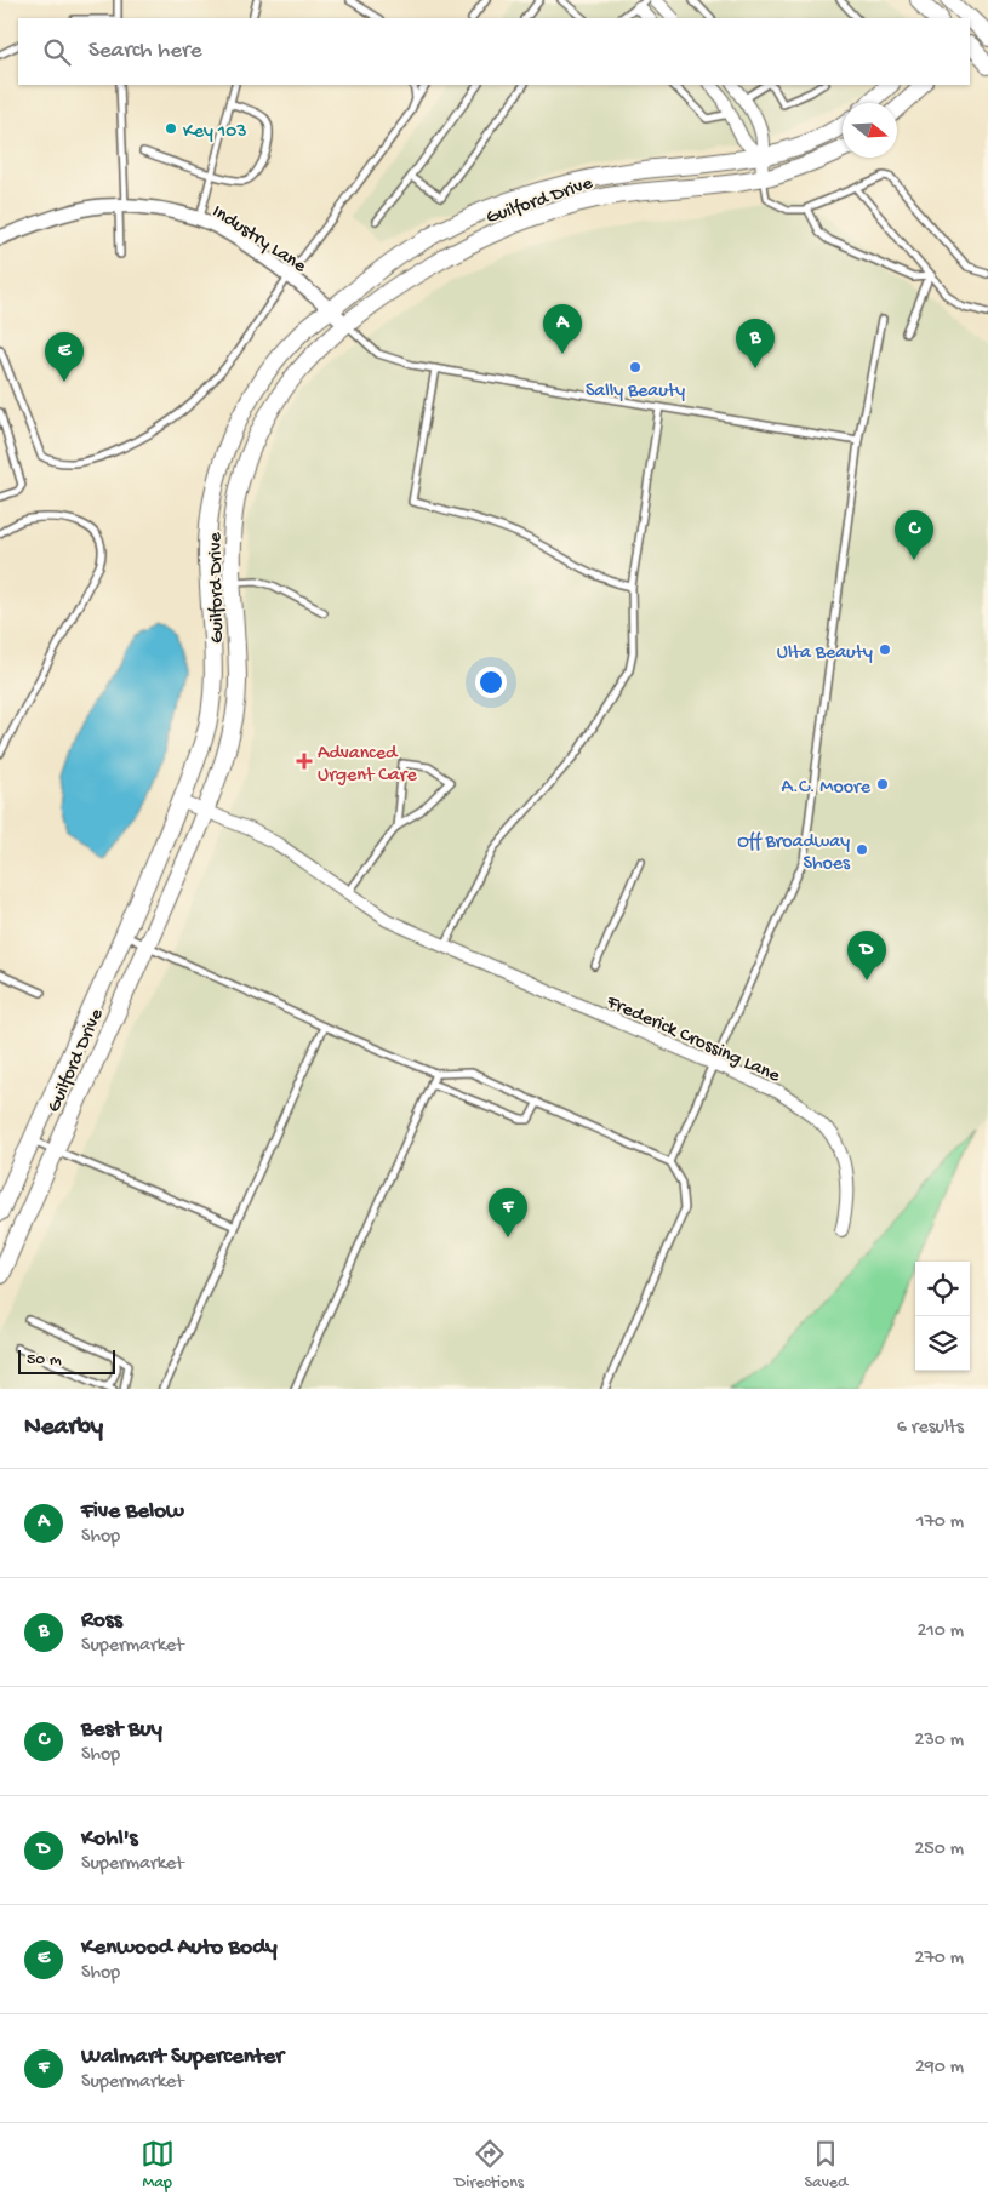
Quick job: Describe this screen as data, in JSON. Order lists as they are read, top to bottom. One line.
{"streets":{"main road":["Guilford Drive"],"street":["Industry Lane","Frederick Crossing Lane"]},"crossings":[["Guilford Drive","Industry Lane"],["Guilford Drive","Frederick Crossing Lane"]],"places":{"other":["Key 103","Sally Beauty","Ulta Beauty","A.C. Moore","Off Broadway Shoes"],"health":["Advanced Urgent Care"]},"scale_bar":"50 m","north":"right","page":{"search":"Search here","pins":["A","B","E","C","D","F"],"scale":"50 m","heading":["Nearby","6 results"],"list":[{"mark":"A","name":"Five Below","note":"Shop","value":"170 m"},{"mark":"B","name":"Ross","note":"Supermarket","value":"210 m"},{"mark":"C","name":"Best Buy","note":"Shop","value":"230 m"},{"mark":"D","name":"Kohl's","note":"Supermarket","value":"250 m"},{"mark":"E","name":"Kenwood Auto Body","note":"Shop","value":"270 m"},{"mark":"F","name":"Walmart Supercenter","note":"Supermarket","value":"290 m"}],"nav":["Map","Directions","Saved"]}}
